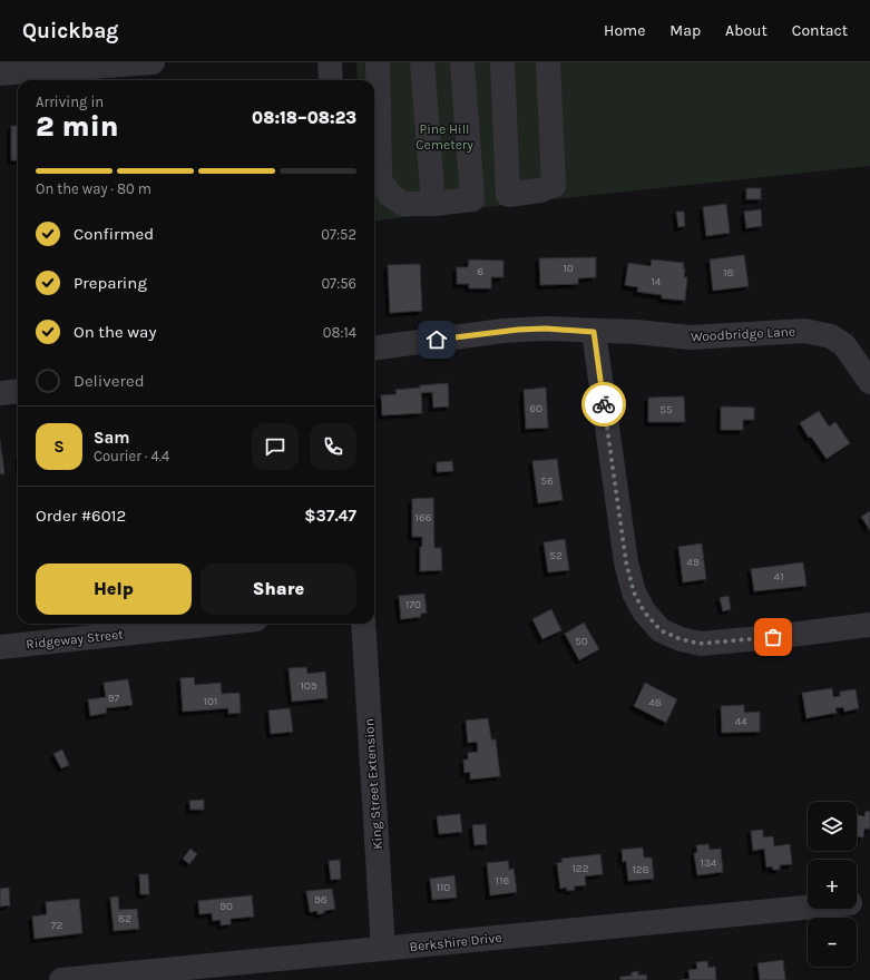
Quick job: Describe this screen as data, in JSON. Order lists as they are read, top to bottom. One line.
{"streets":{"street":["Woodbridge Lane","Ridgeway Street","King Street Extension","Berkshire Drive"]},"crossings":[["King Street Extension","Berkshire Drive"]],"parks":["Pine Hill Cemetery"],"house_numbers":["10","6","18","14","60","55","56","166","52","49","41","170","50","109","97","101","48","44","134","122","128","116","110","98","90","82","72"],"page":{"header":"Quickbag","nav":["Home","Map","About","Contact"],"heading":["2 min","Arriving in","08:18–08:23"],"panel":["Sam","Courier · 4.4","Order #6012","$37.47"],"bar":"On the way · 80 m","list":[["Confirmed","07:52"],["Preparing","07:56"],["On the way","08:14"],"Delivered"],"round":"S","buttons":["Help","Share"],"map_buttons":["+","−"]}}
